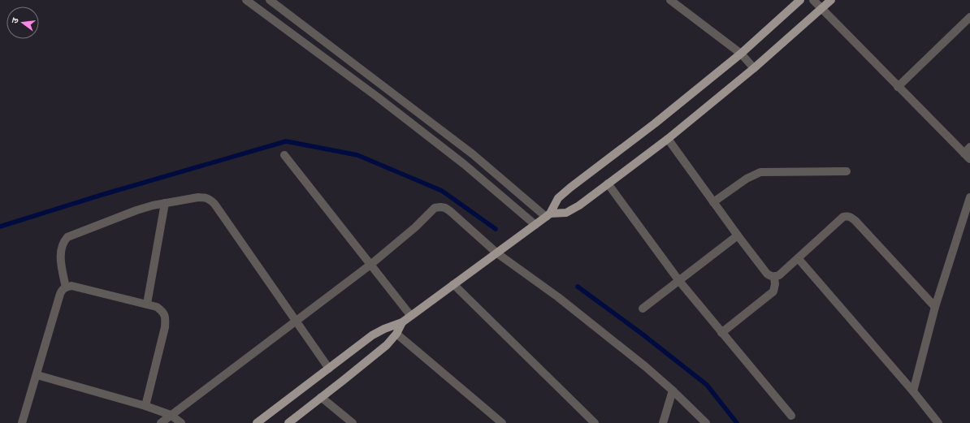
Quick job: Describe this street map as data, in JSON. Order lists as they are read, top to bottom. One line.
{"north":"left"}
